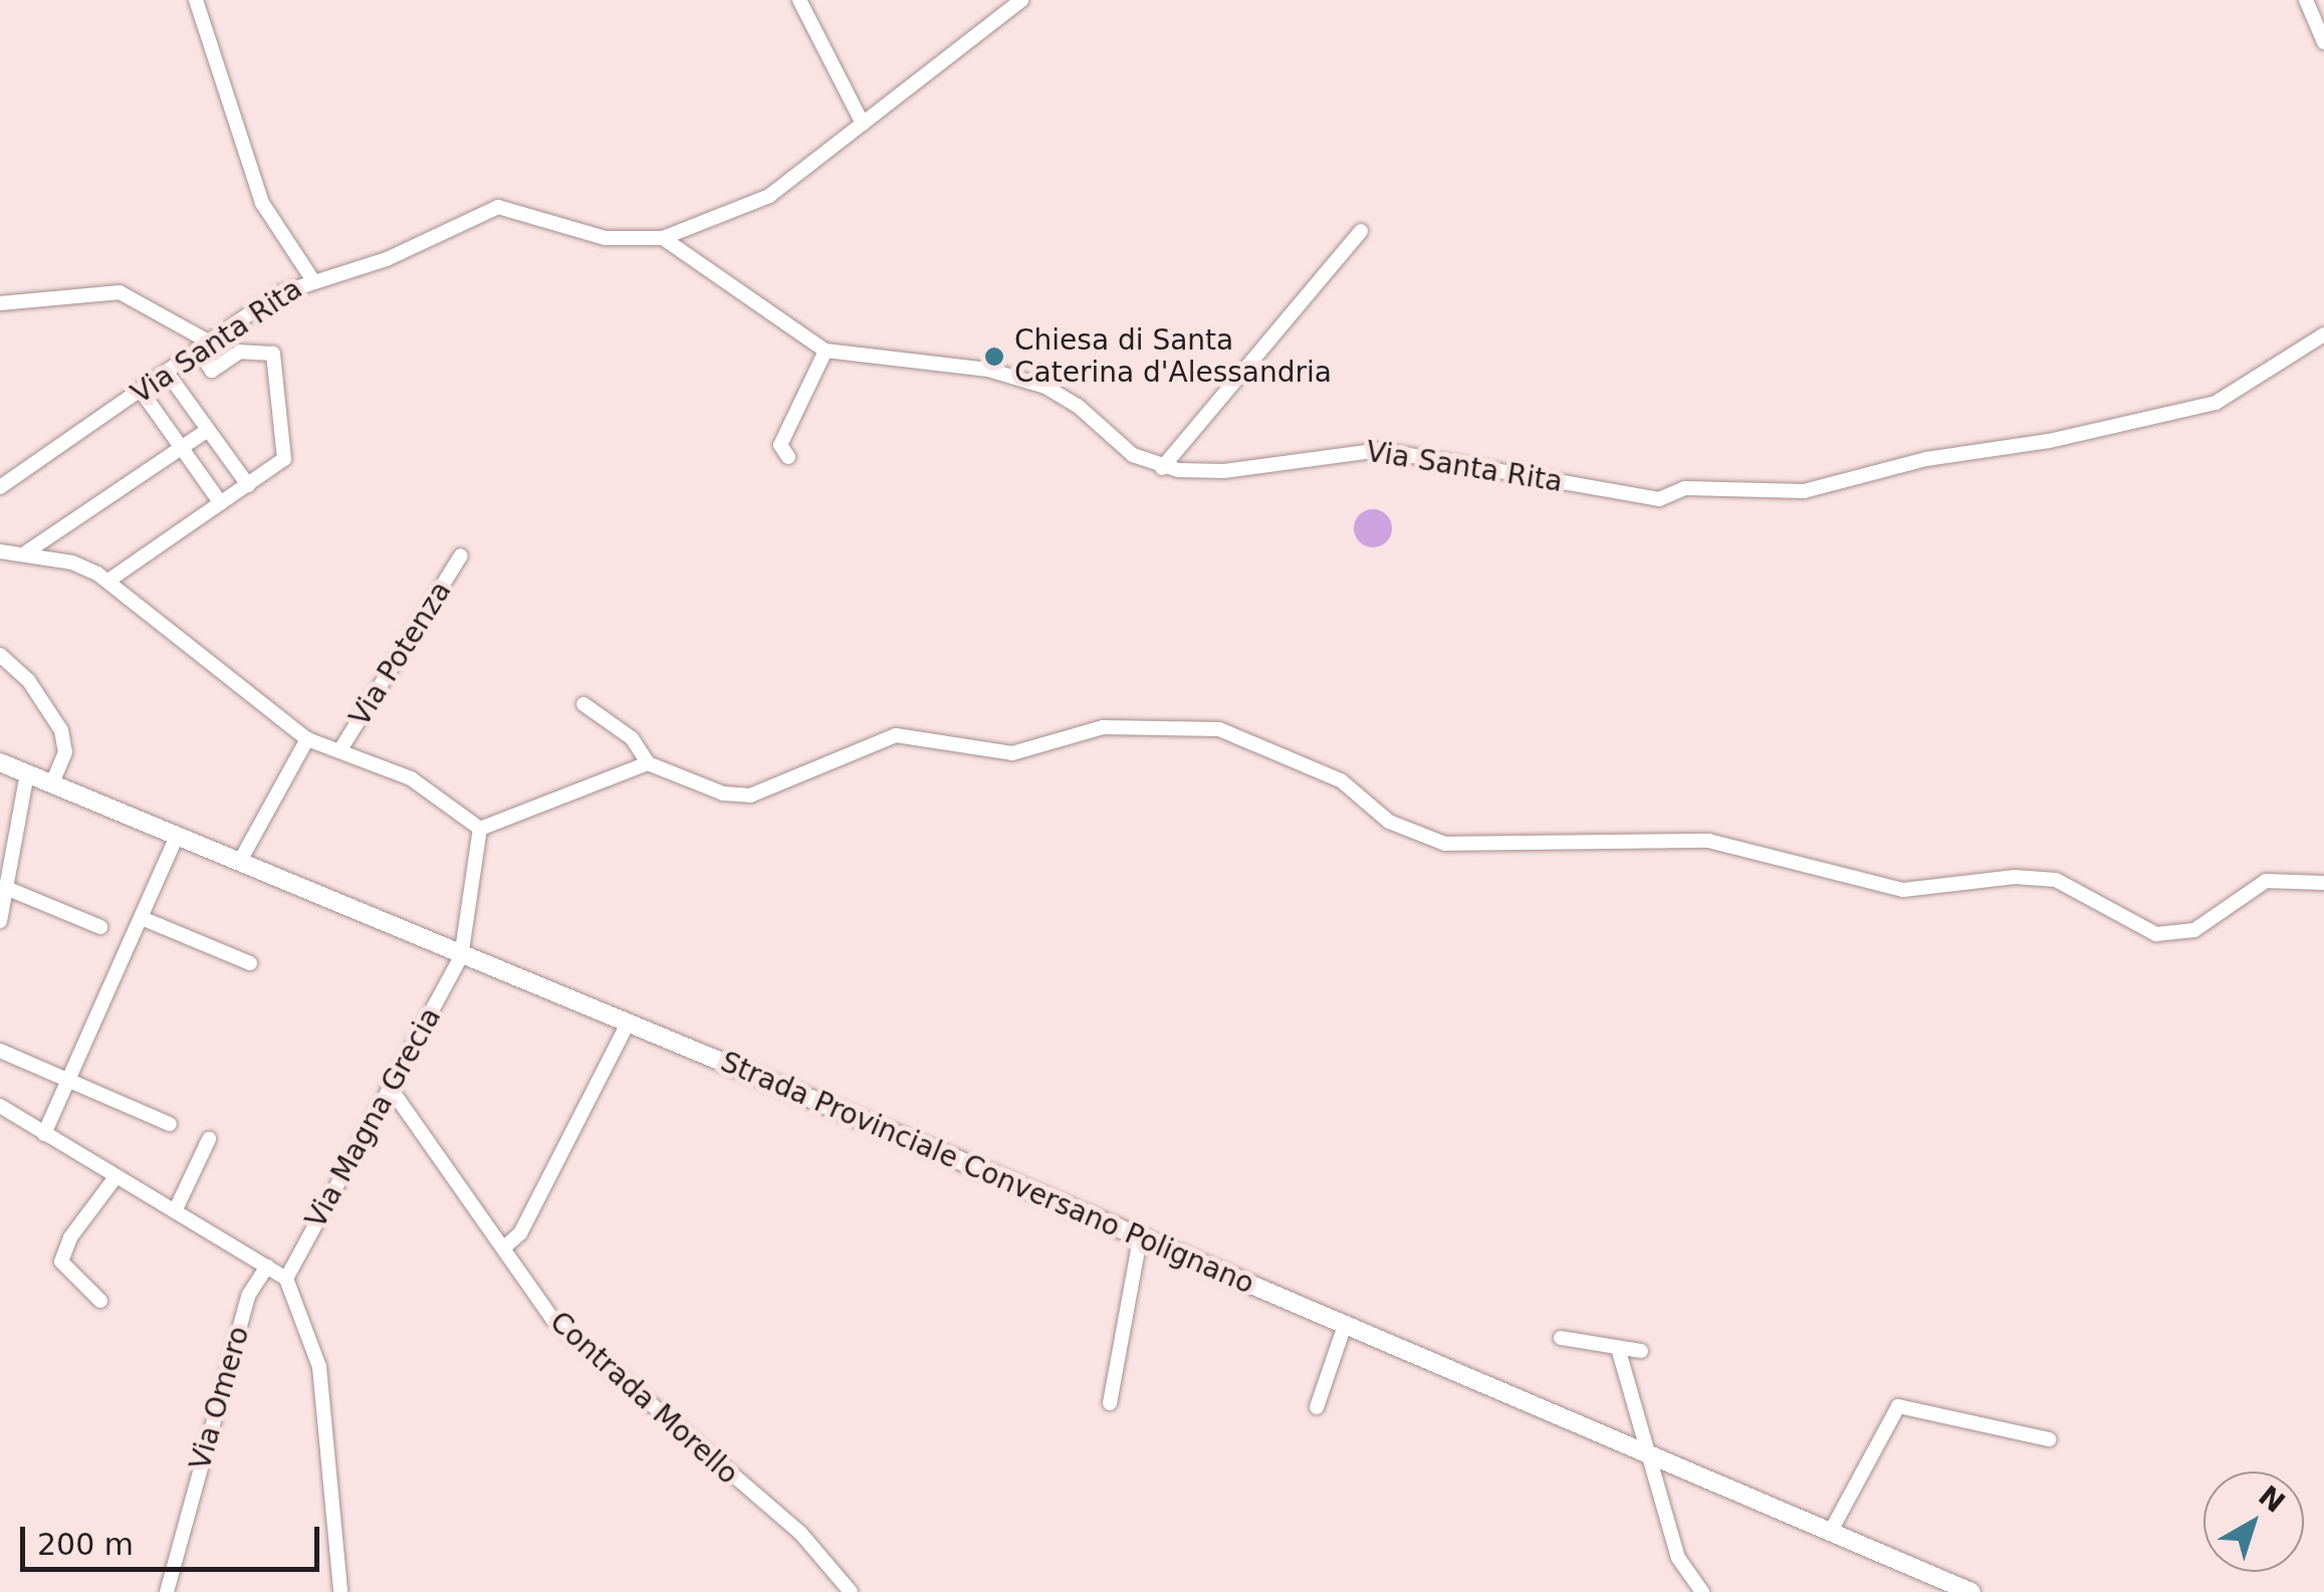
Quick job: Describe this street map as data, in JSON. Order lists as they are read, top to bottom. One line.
{"streets":{"main road":["Strada Provinciale Conversano Polignano"],"street":["Via Santa Rita","Via Potenza","Via Magna Grecia","Via Omero","Contrada Morello"]},"crossings":[["Via Magna Grecia","Strada Provinciale Conversano Polignano"],["Via Magna Grecia","Contrada Morello"]],"places":["Chiesa di Santa Caterina d'Alessandria"],"scale_bar":"200 m","north":"top right"}
